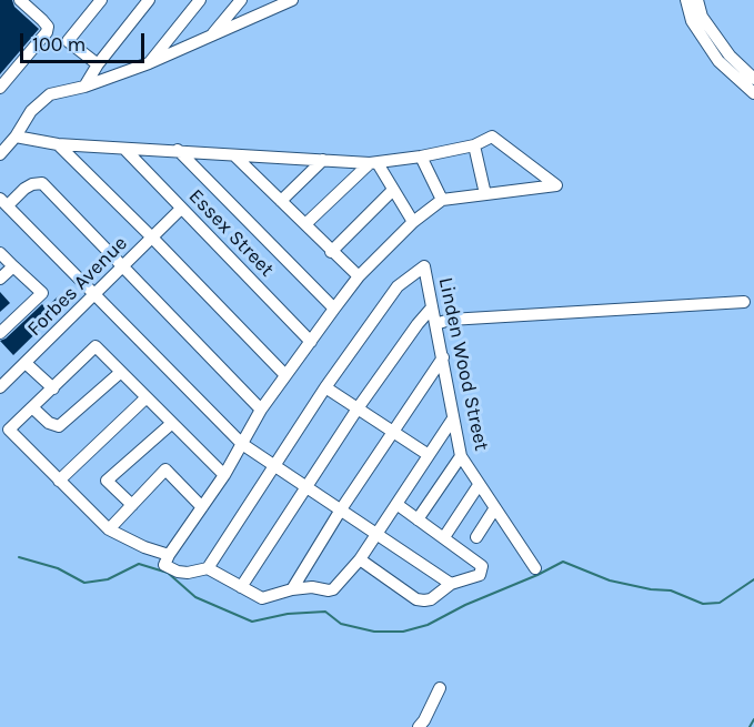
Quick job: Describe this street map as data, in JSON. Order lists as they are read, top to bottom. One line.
{"streets":{"street":["Essex Street","Forbes Avenue","Linden Wood Street"]},"crossings":[["Essex Street","Forbes Avenue"]],"scale_bar":"100 m"}
